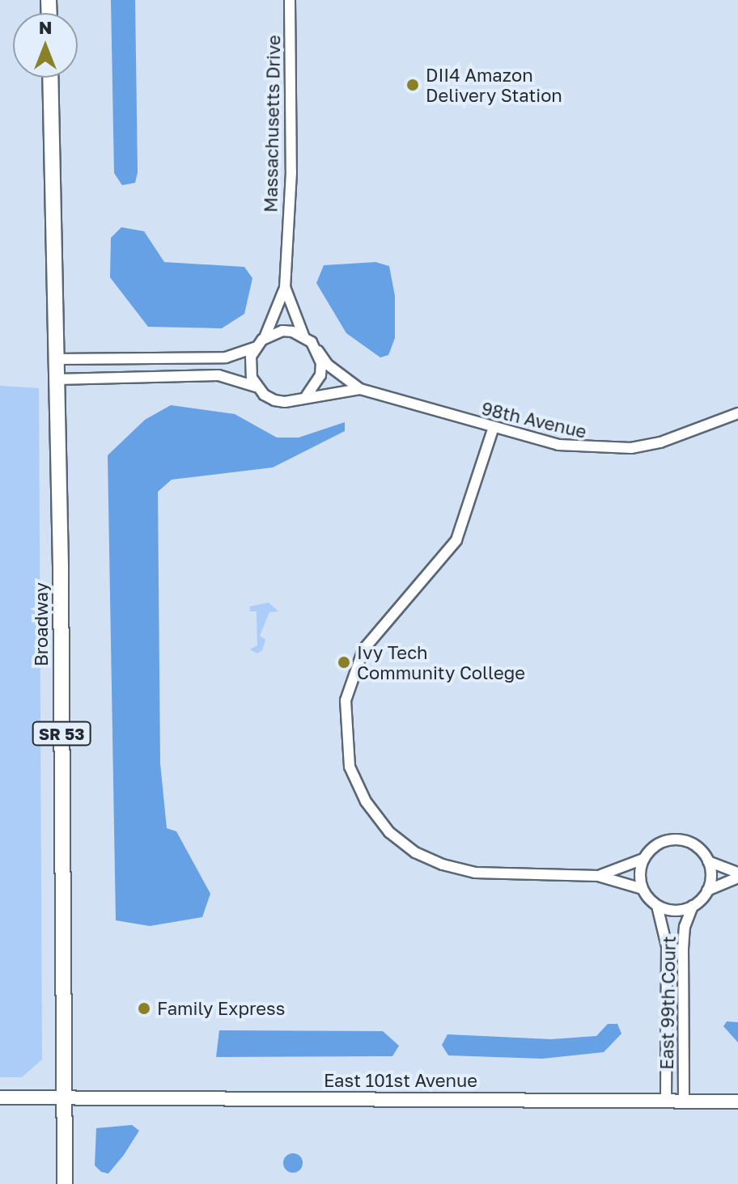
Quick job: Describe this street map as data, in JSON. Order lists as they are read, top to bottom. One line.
{"streets":{"main road":["Broadway","SR 53"],"street":["Massachusetts Drive","98th Avenue","East 99th Court","East 101st Avenue"]},"crossings":[["98th Avenue","Broadway"],["Broadway","East 101st Avenue"],["East 99th Court","East 101st Avenue"]],"places":["DII4 Amazon Delivery Station","Ivy Tech Community College","Family Express"],"north":"top"}
